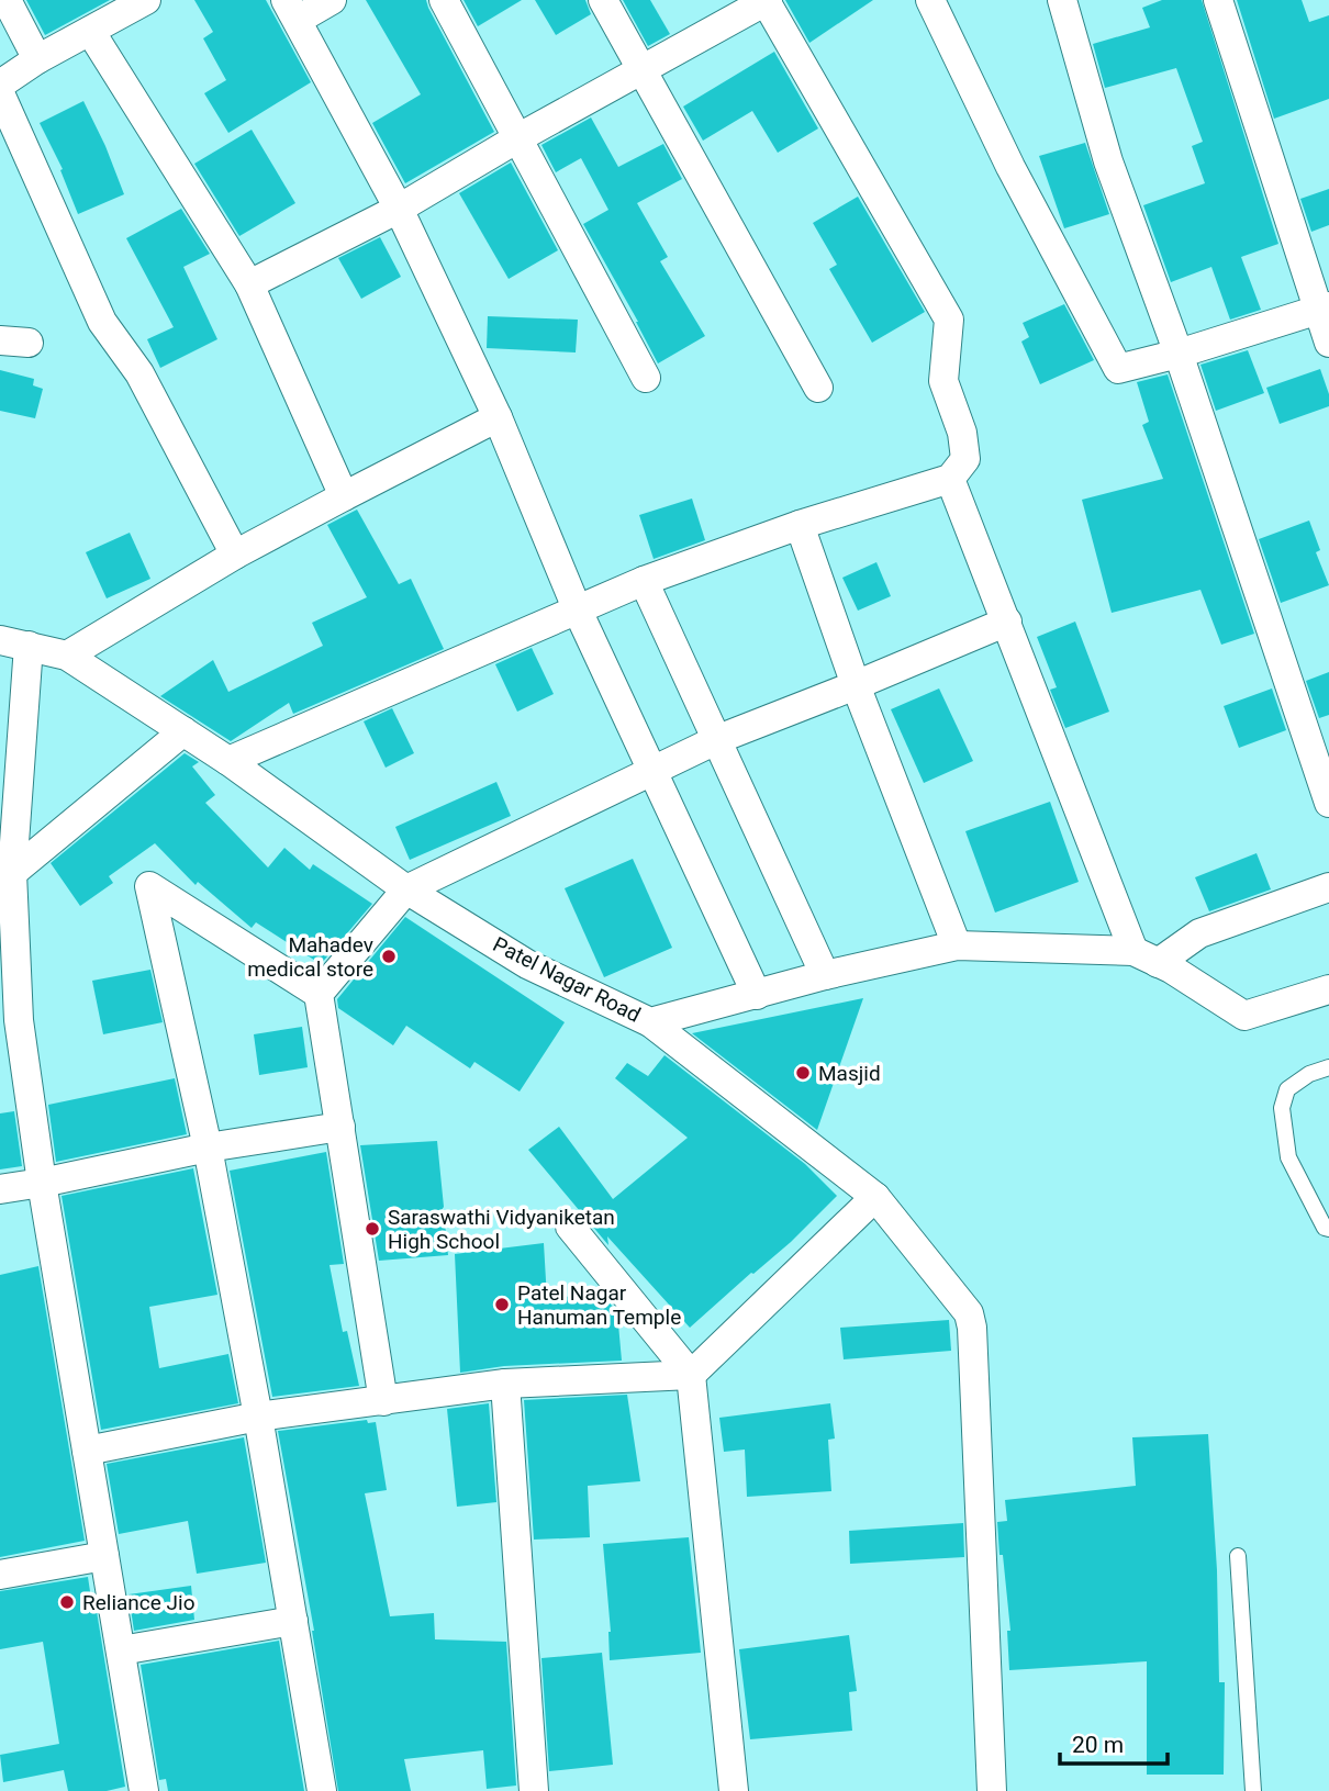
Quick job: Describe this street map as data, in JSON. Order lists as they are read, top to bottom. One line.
{"streets":{"street":["Patel Nagar Road"]},"places":["Mahadev medical store","Masjid","Saraswathi Vidyaniketan High School","Patel Nagar Hanuman Temple","Reliance Jio"],"scale_bar":"20 m"}
